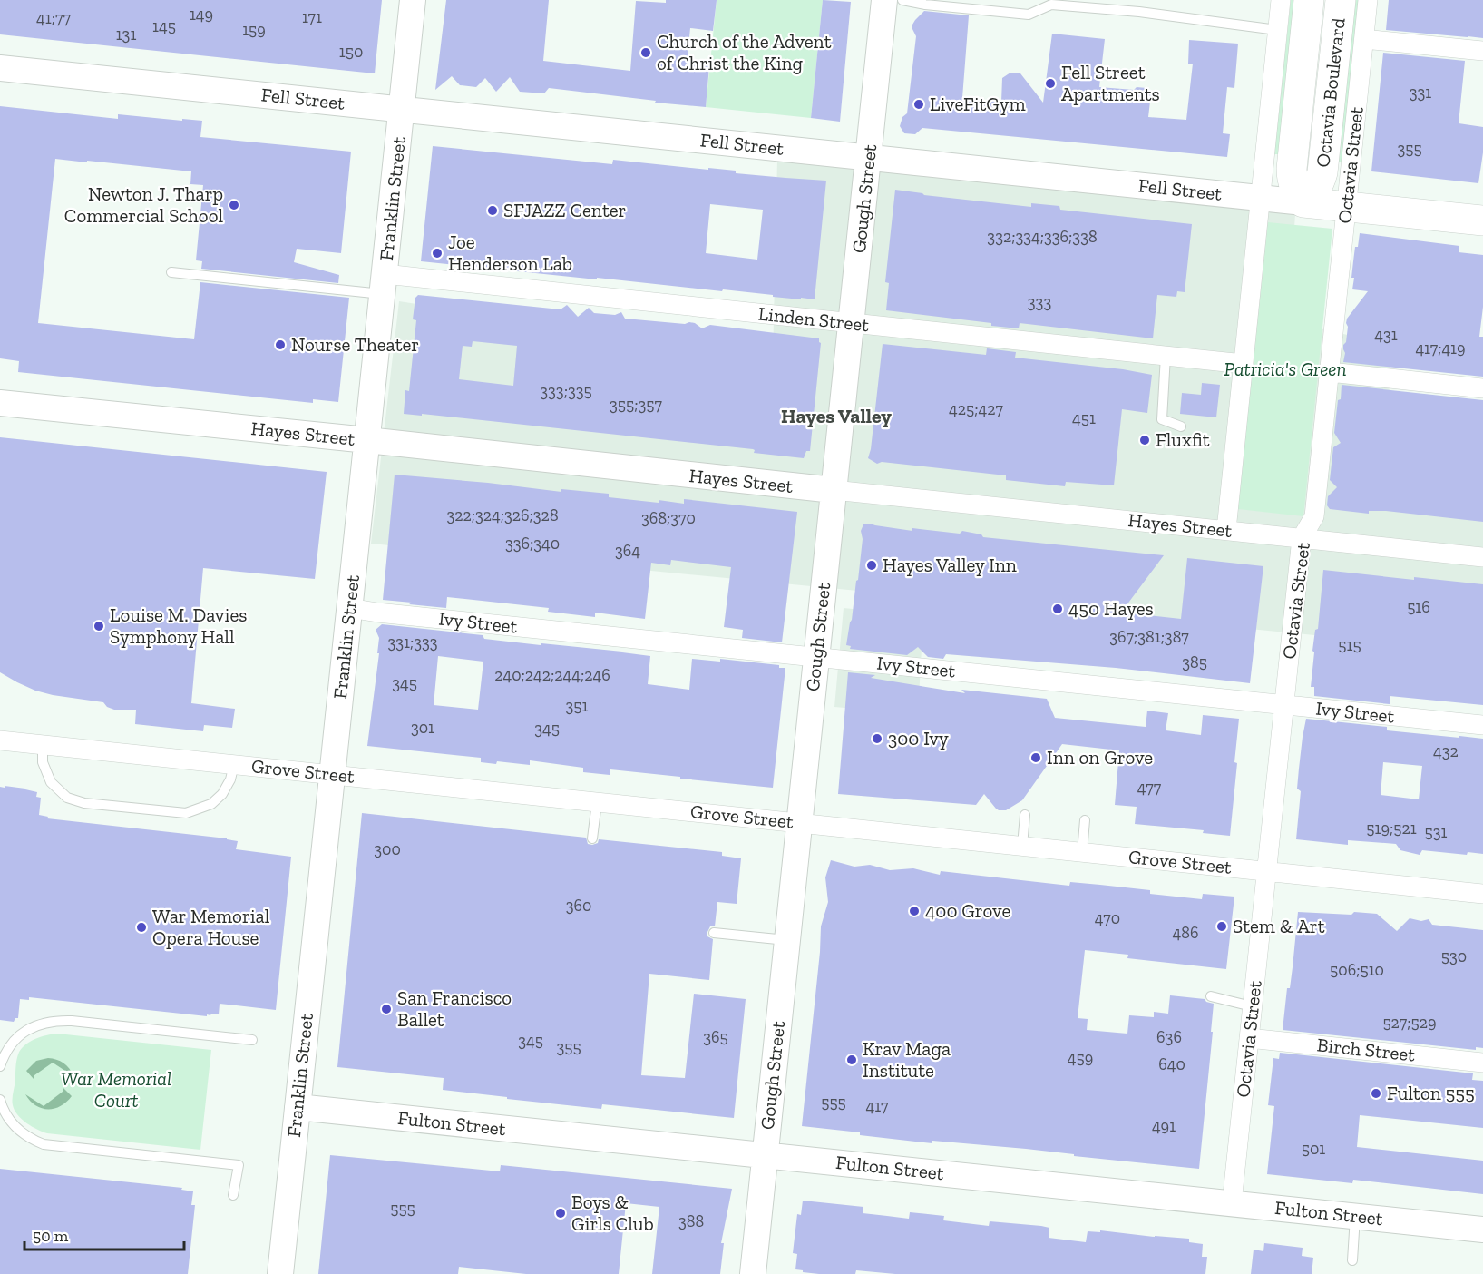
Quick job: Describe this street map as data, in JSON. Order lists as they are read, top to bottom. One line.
{"streets":{"main road":["Octavia Boulevard","Fell Street","Franklin Street","Gough Street","Hayes Street","Fulton Street"],"street":["Octavia Street","Linden Street","Ivy Street","Grove Street","Birch Street"]},"crossings":[["Octavia Boulevard","Fell Street"],["Fell Street","Octavia Street"],["Fell Street","Franklin Street"],["Fell Street","Gough Street"],["Octavia Street","Hayes Street"],["Octavia Street","Ivy Street"],["Octavia Street","Grove Street"],["Octavia Street","Birch Street"],["Octavia Street","Fulton Street"],["Franklin Street","Linden Street"],["Franklin Street","Hayes Street"],["Franklin Street","Ivy Street"],["Franklin Street","Grove Street"],["Franklin Street","Fulton Street"],["Gough Street","Linden Street"],["Gough Street","Hayes Street"],["Gough Street","Ivy Street"],["Gough Street","Grove Street"],["Gough Street","Fulton Street"]],"districts":["Hayes Valley"],"parks":["Patricia's Green","War Memorial Court"],"places":["Church of the Advent of Christ the King","Fell Street Apartments","LiveFitGym","Newton J. Tharp Commercial School","SFJAZZ Center","Joe Henderson Lab","Nourse Theater","Fluxfit","Hayes Valley Inn","450 Hayes","Louise M. Davies Symphony Hall","300 Ivy","Inn on Grove","400 Grove","Stem & Art","War Memorial Opera House","San Francisco Ballet","Krav Maga Institute","Fulton 555","Boys & Girls Club"],"house_numbers":["149","171","41;77","145","159","131","150","331","355","332;334;336;338","333","431","417;419","333;335","355;357","425;427","451","322;324;326;328","368;370","336;340","364","516","367;381;387","331;333","515","385","240;242;244;246","345","351","301","345","432","477","519;521","531","300","360","470","486","530","506;510","527;529","365","636","345","355","459","640","555","417","491","501","555","388"],"scale_bar":"50 m"}
